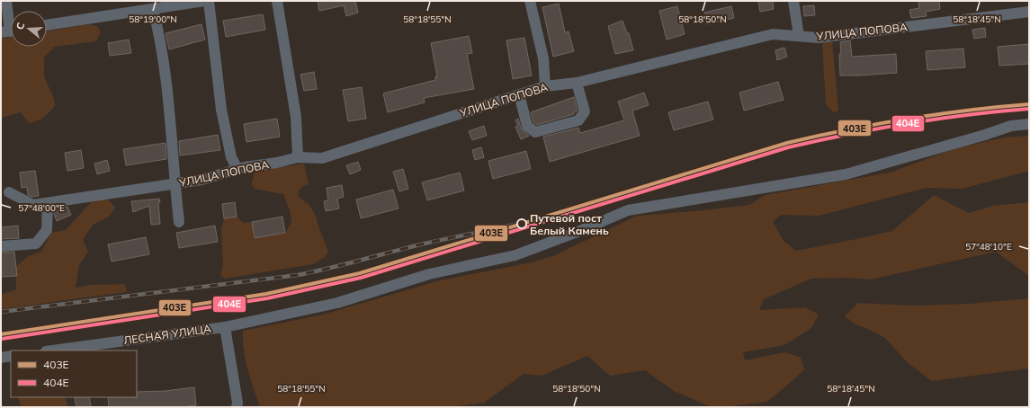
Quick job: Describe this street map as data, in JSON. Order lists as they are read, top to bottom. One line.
{"streets":{"street":["УЛИЦА ПОПОВА","ЛЕСНАЯ УЛИЦА"]},"places":["Путевой пост Белый Камень"],"lines":["transit line 403Е","transit line 404Е"],"legend":["403Е","404Е"],"north":"left","coordinates":["58°19'00\"N","58°18'55\"N","58°18'50\"N","58°18'45\"N","57°48'00\"E","57°48'10\"E"]}
